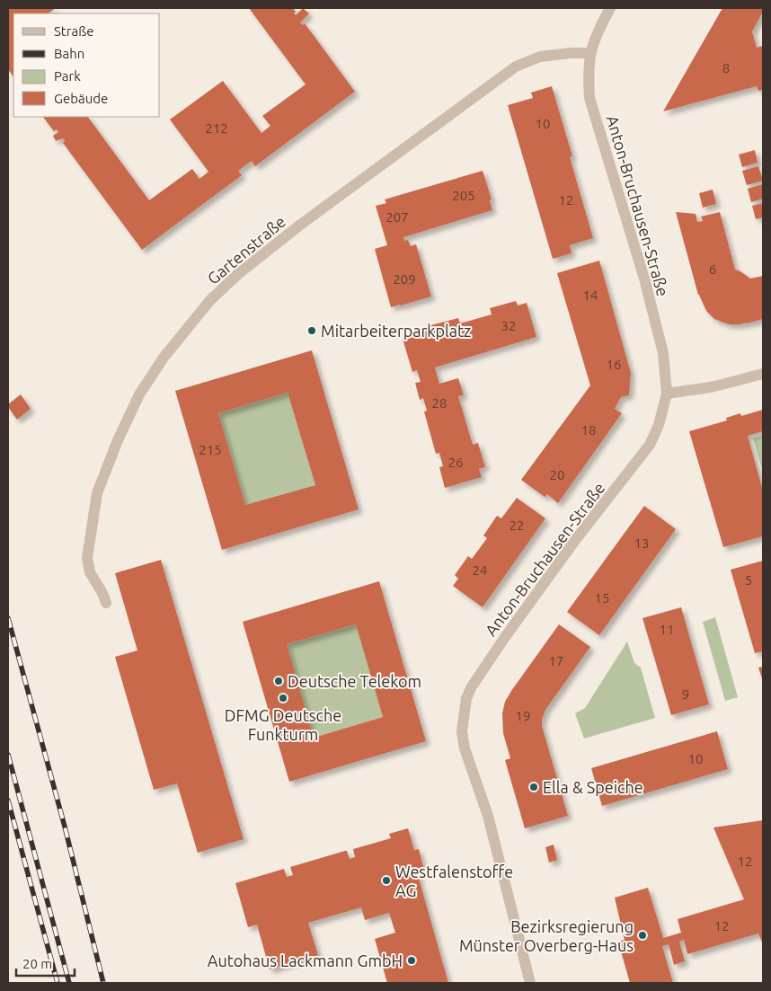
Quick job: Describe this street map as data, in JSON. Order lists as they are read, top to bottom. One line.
{"streets":{"street":["Anton-Bruchausen-Straße","Gartenstraße"]},"crossings":[["Anton-Bruchausen-Straße","Gartenstraße"]],"places":["Mitarbeiterparkplatz","Deutsche Telekom","DFMG Deutsche Funkturm","Ella & Speiche","Westfalenstoffe AG","Bezirksregierung Münster Overberg-Haus","Autohaus Lackmann GmbH"],"house_numbers":["8","10","212","205","12","207","6","209","14","32","16","28","18","215","26","20","22","13","24","5","15","11","17","9","19","10","12","12"],"legend":["Straße","Bahn","Park","Gebäude"],"scale_bar":"20 m"}
